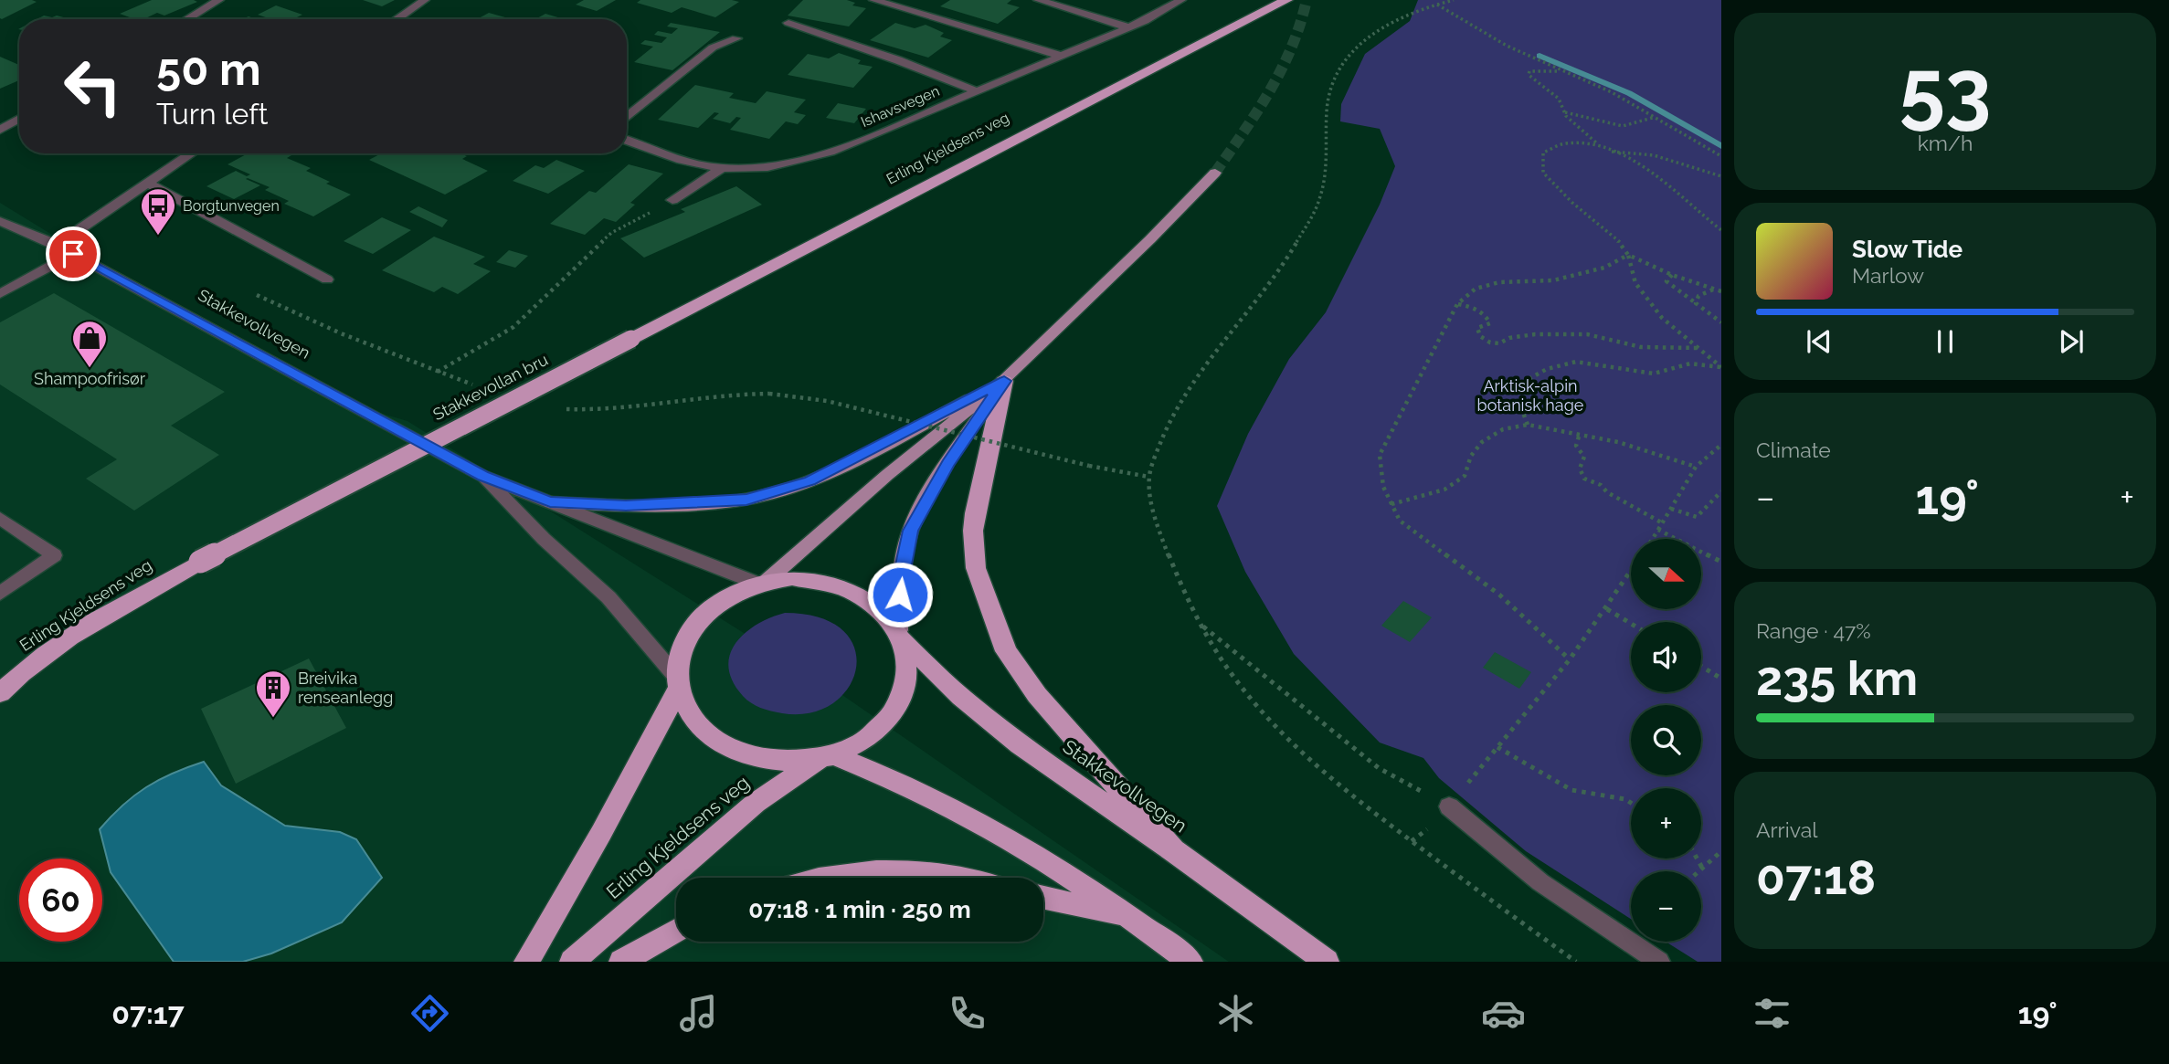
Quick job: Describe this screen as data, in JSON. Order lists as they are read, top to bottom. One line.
{"streets":{"highway":["Erling Kjeldsens veg","Stakkevollvegen","Stakkevollan bru"],"street":["Ishavsvegen"]},"crossings":[["Erling Kjeldsens veg","Stakkevollvegen"],["Erling Kjeldsens veg","Stakkevollan bru"]],"parks":["Arktisk-alpin botanisk hage"],"places":{"bus stop":["Borgtunvegen"],"shop":["Shampoofrisør"],"building":["Breivika renseanlegg"]},"north":"right","page":{"tile":[["53","km/h"],"Climate",["Range · 47%","235 km"],["Arrival","07:18"]],"turn":["50 m","Turn left"],"song":["Slow Tide","Marlow"],"heat":["−","19°","+"],"map_buttons":["+","−"],"limit":"60","trip":"07:18 · 1 min · 250 m","tabs":["07:17","19°"]}}
